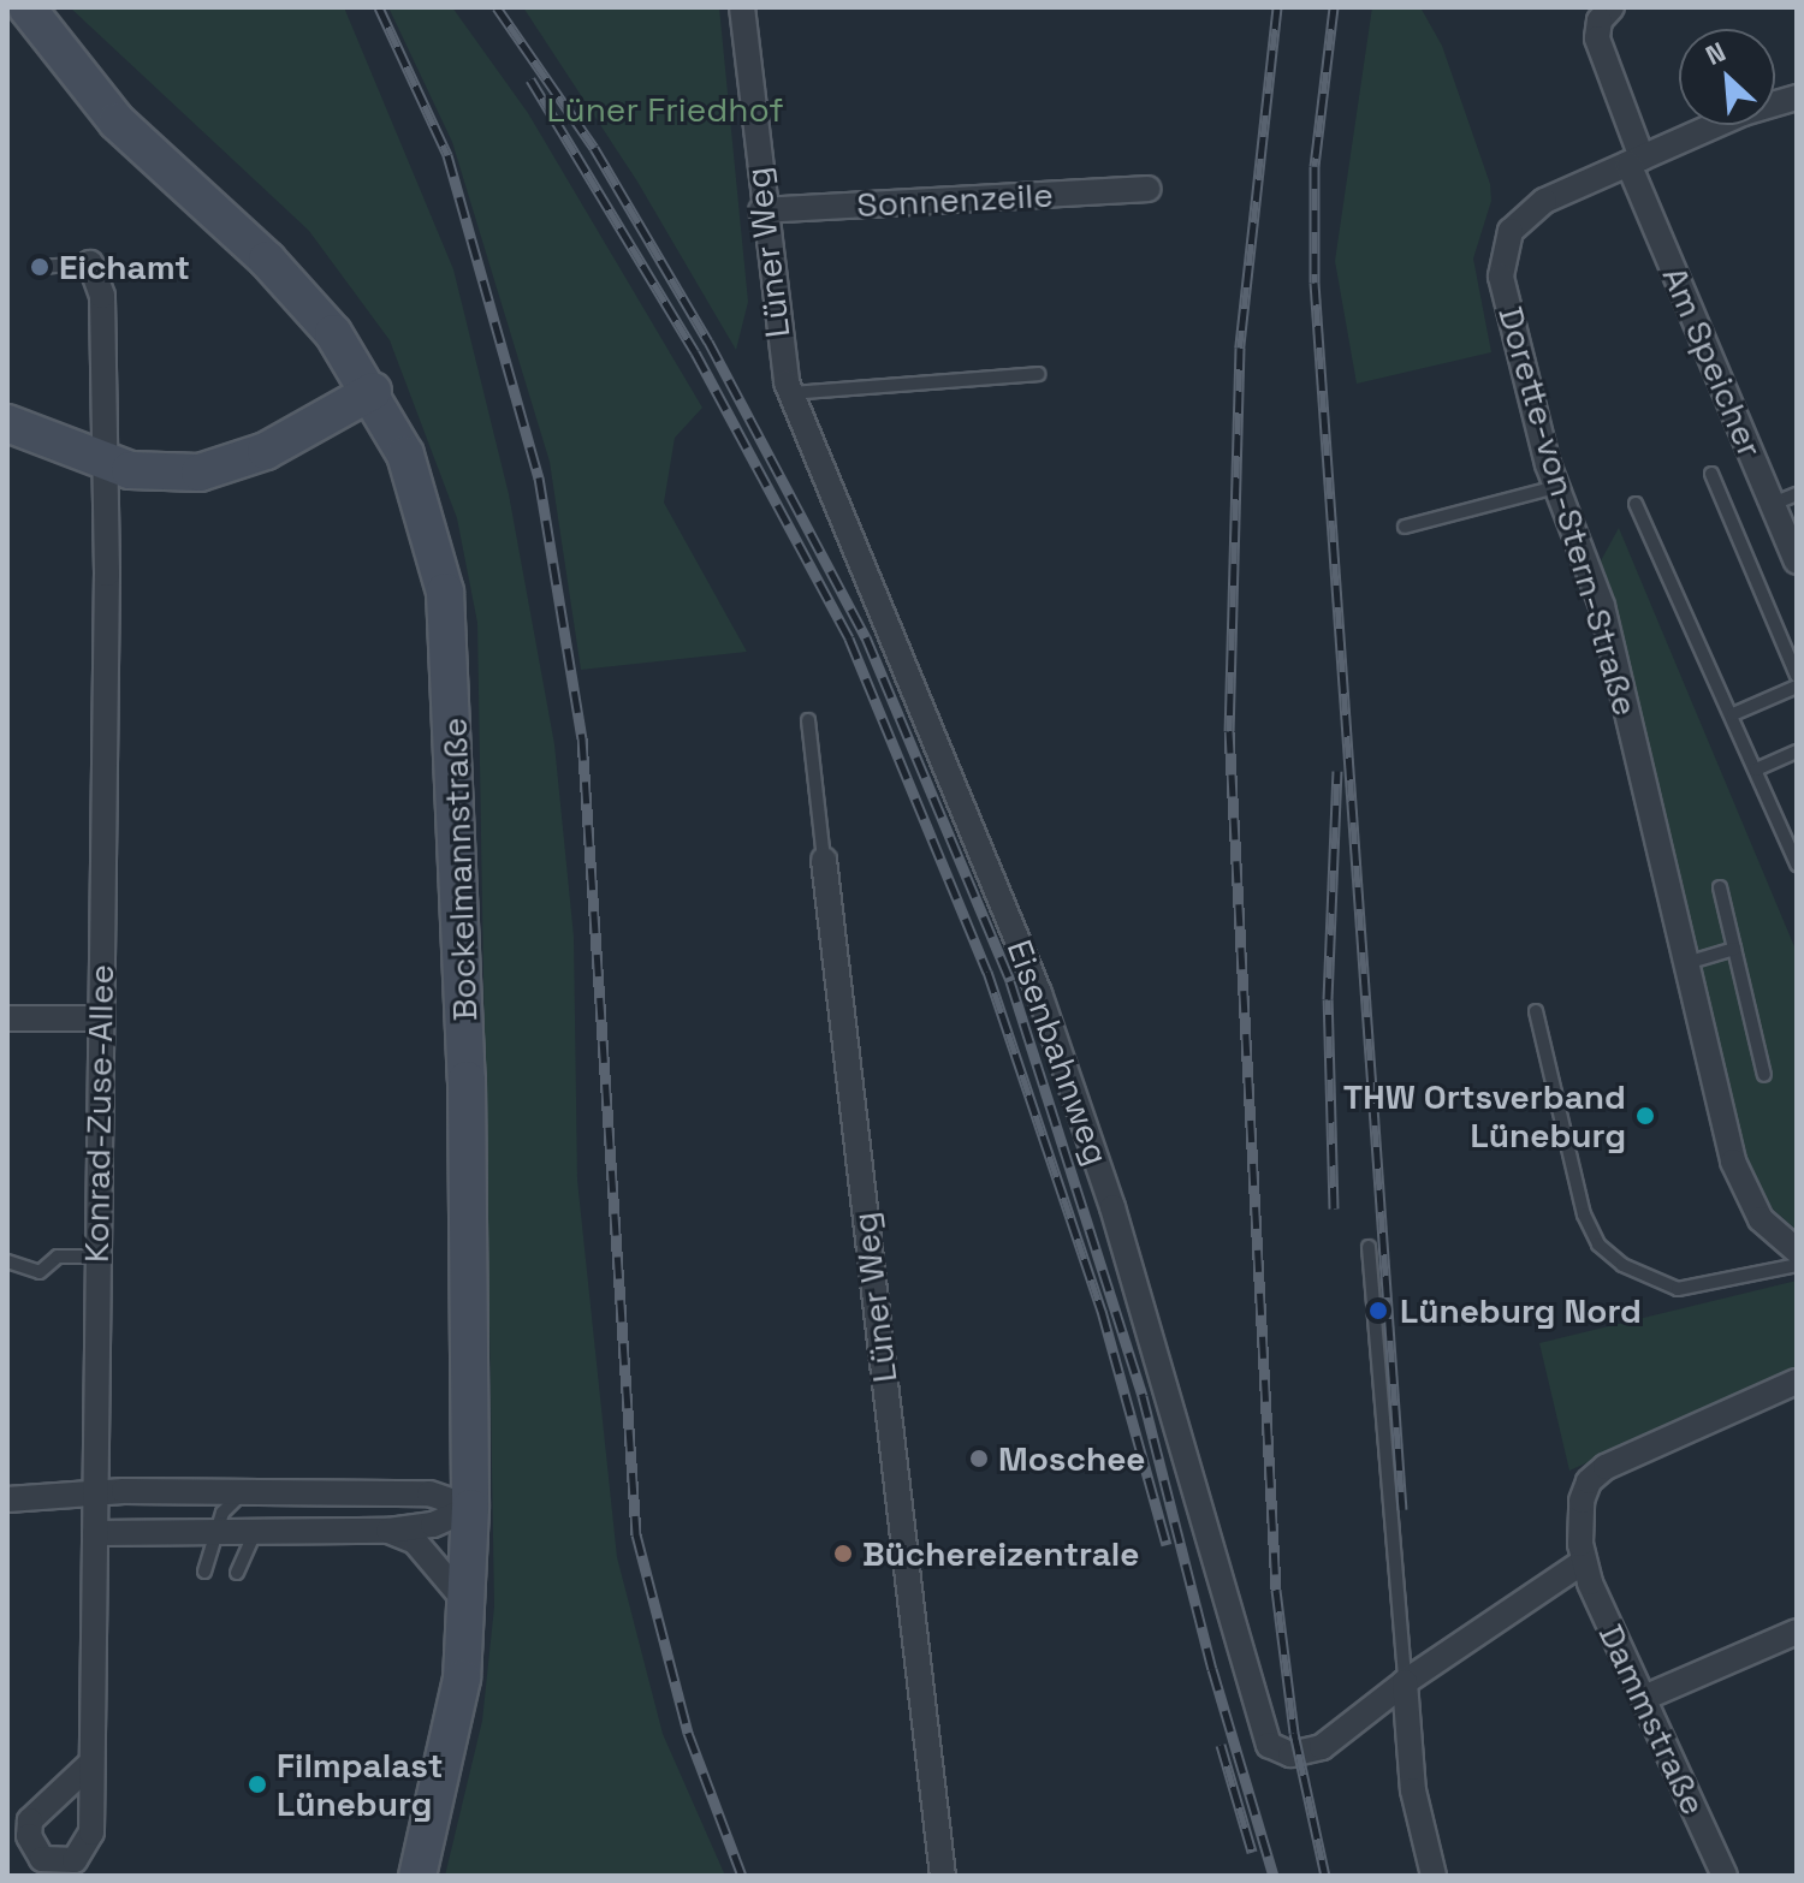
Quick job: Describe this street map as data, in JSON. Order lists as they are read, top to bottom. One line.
{"streets":{"main road":["Bockelmannstraße"],"street":["Sonnenzeile","Lüner Weg","Am Speicher","Dorette-von-Stern-Straße","Eisenbahnweg","Konrad-Zuse-Allee","Dammstraße"]},"crossings":[["Sonnenzeile","Lüner Weg"],["Lüner Weg","Eisenbahnweg"],["Am Speicher","Dorette-von-Stern-Straße"]],"parks":["Lüner Friedhof"],"places":["Eichamt","THW Ortsverband Lüneburg","Lüneburg Nord","Moschee","Büchereizentrale","Filmpalast Lüneburg"],"north":"top left"}
